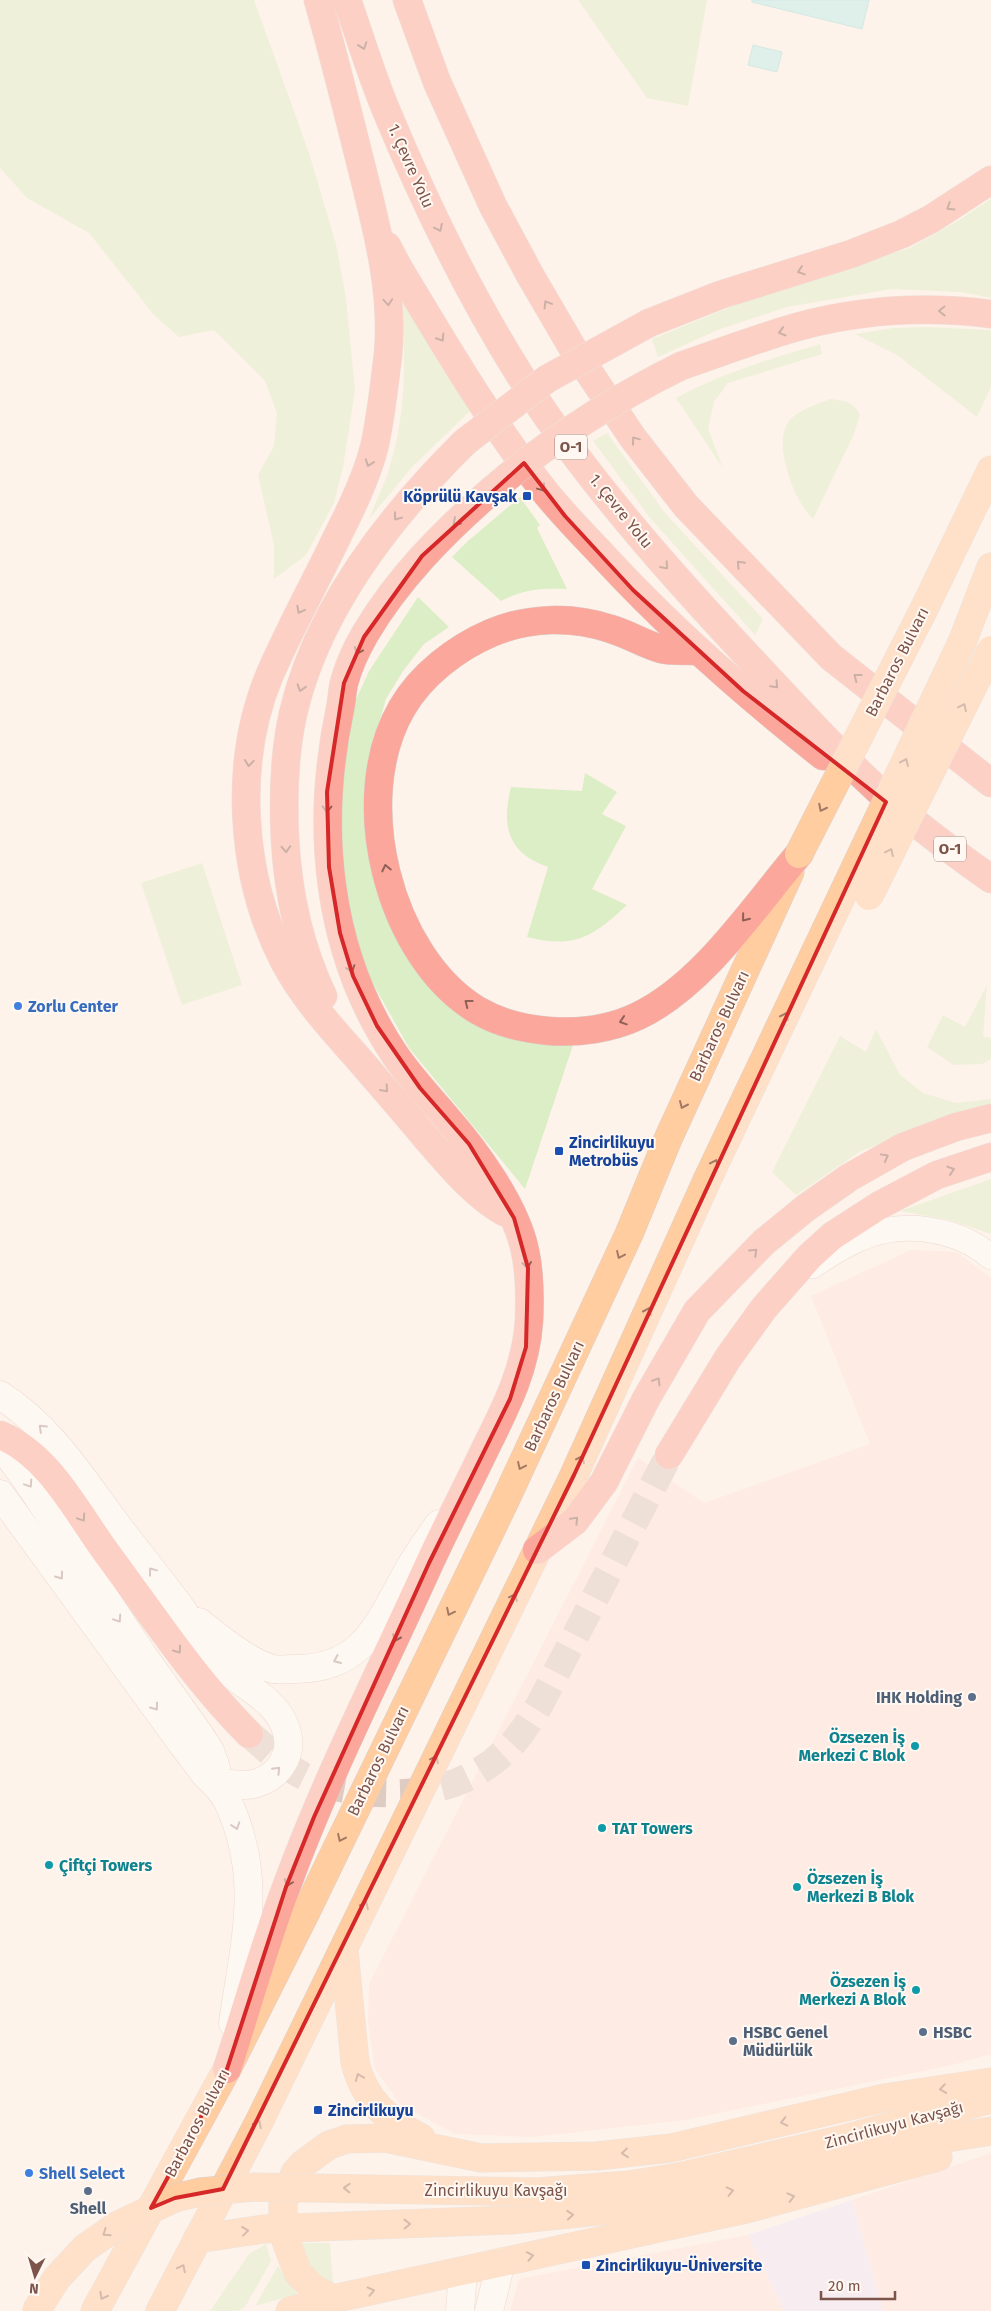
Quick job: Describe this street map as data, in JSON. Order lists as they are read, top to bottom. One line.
{"streets":{"highway":["1. Çevre Yolu","O-1"],"main road":["Barbaros Bulvarı","Zincirlikuyu Kavşağı"]},"places":{"transit":["Köprülü Kavşak","Zincirlikuyu Metrobüs","Zincirlikuyu","Zincirlikuyu-Üniversite"],"other":["Zorlu Center","IHK Holding","Özsezen İş Merkezi C Blok","TAT Towers","Çiftçi Towers","Özsezen İş Merkezi B Blok","Özsezen İş Merkezi A Blok","HSBC","HSBC Genel Müdürlük","Shell Select","Shell"]},"scale_bar":"20 m","north":"bottom"}
